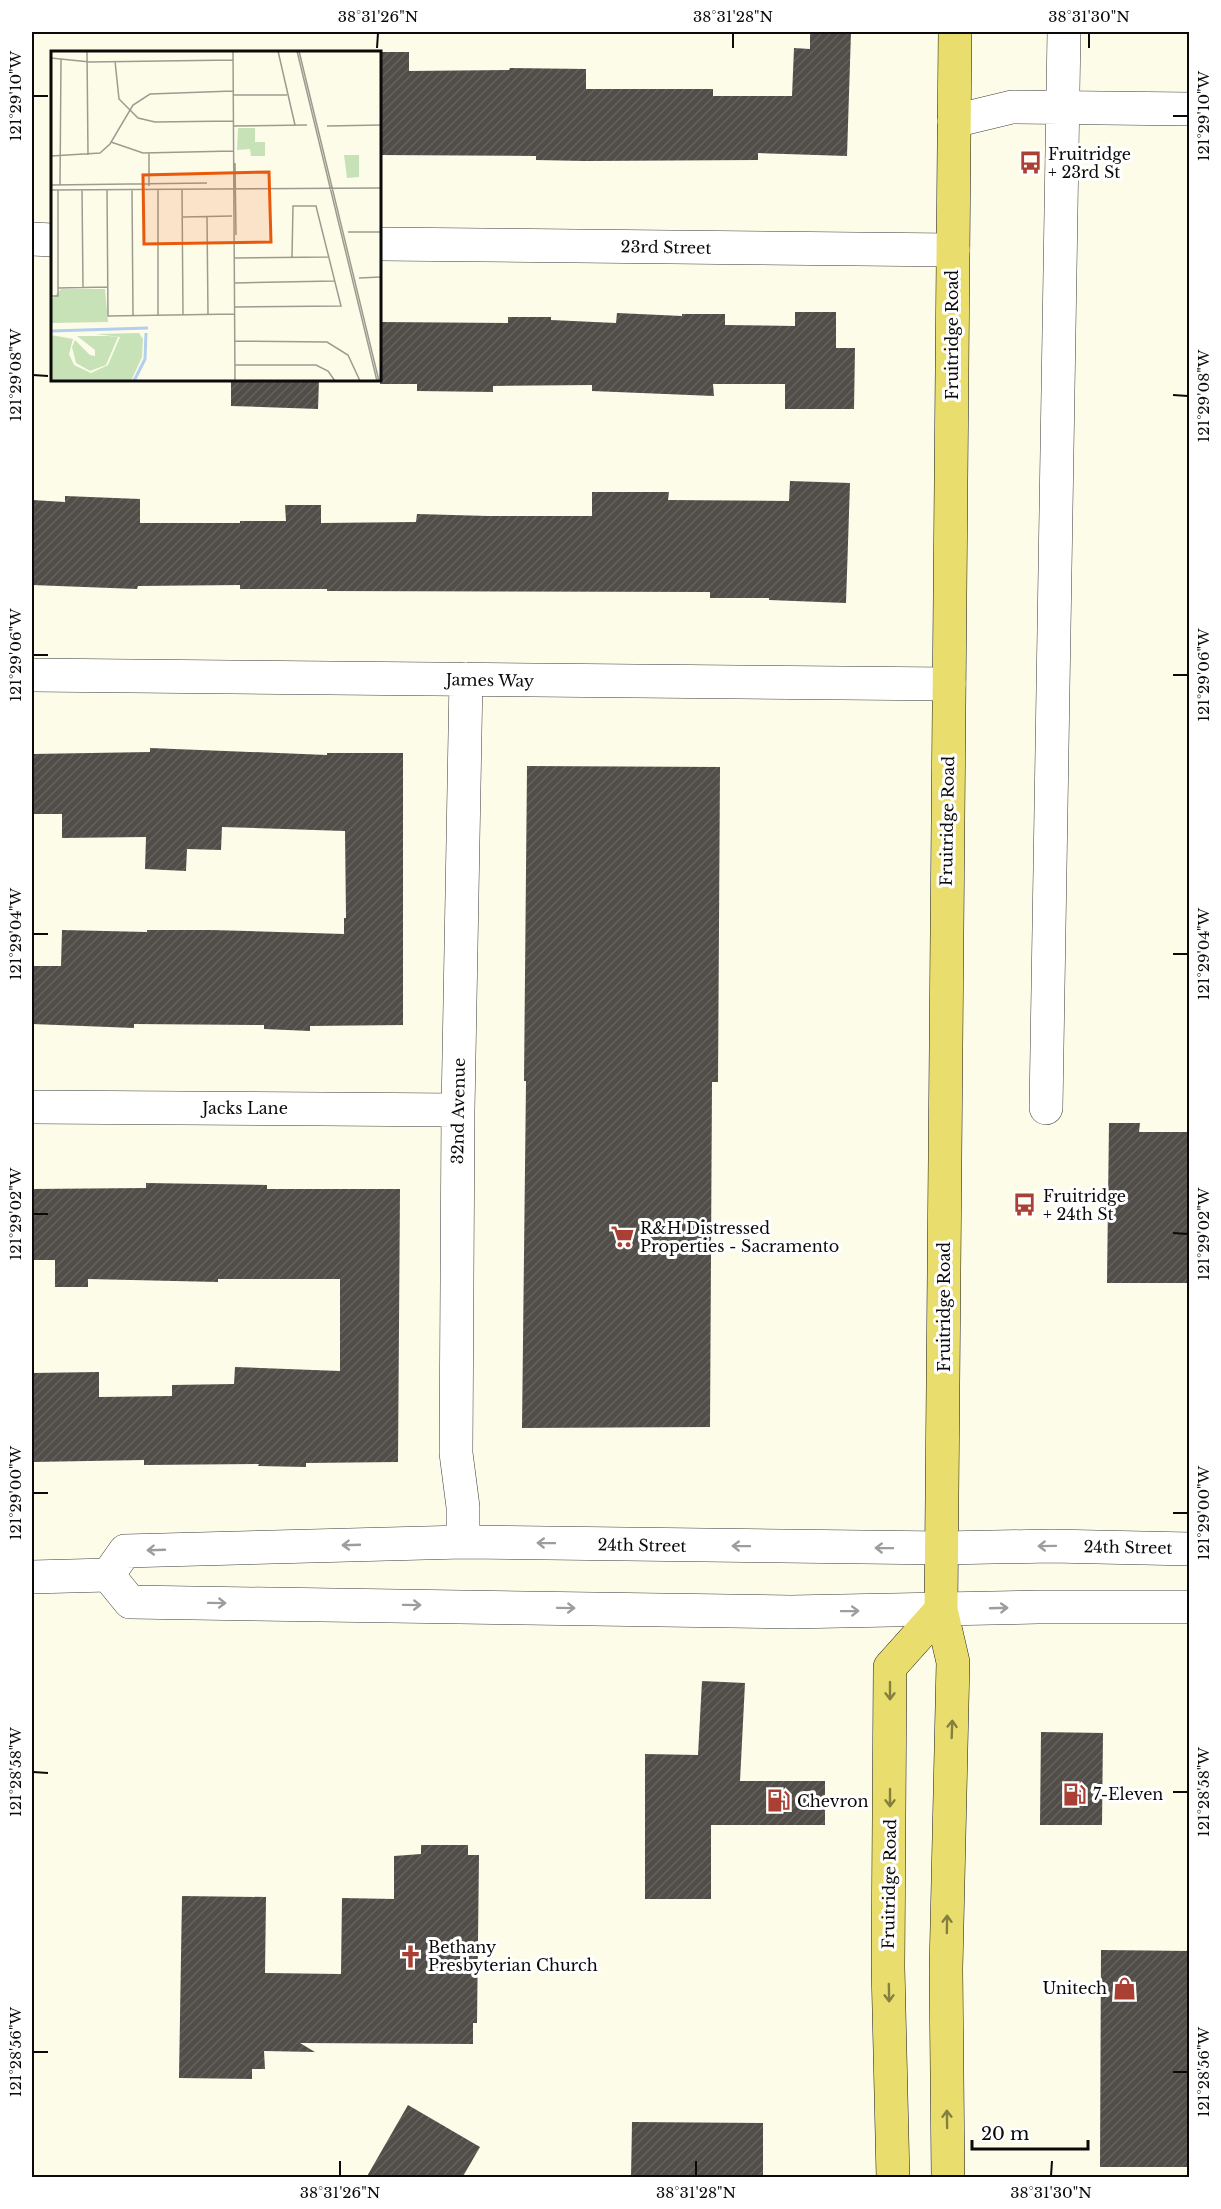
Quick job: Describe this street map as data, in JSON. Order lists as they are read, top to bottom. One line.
{"streets":{"main road":["Fruitridge Road"],"street":["23rd Street","James Way","Jacks Lane","32nd Avenue","24th Street"]},"crossings":[["23rd Street","Fruitridge Road"],["Fruitridge Road","James Way"],["Fruitridge Road","24th Street"],["James Way","32nd Avenue"],["Jacks Lane","32nd Avenue"],["32nd Avenue","24th Street"]],"places":{"bus stop":["Fruitridge + 23rd St","Fruitridge + 24th St"],"supermarket":["R&H Distressed Properties - Sacramento"],"fuel station":["7-Eleven","Chevron"],"church":["Bethany Presbyterian Church"],"shop":["Unitech"]},"scale_bar":"20 m","coordinates":["38°31'26\"N","38°31'28\"N","38°31'30\"N","121°29'10\"W","121°29'08\"W","121°29'06\"W","121°29'04\"W","121°29'02\"W","121°29'00\"W","121°28'58\"W","121°28'56\"W"]}
